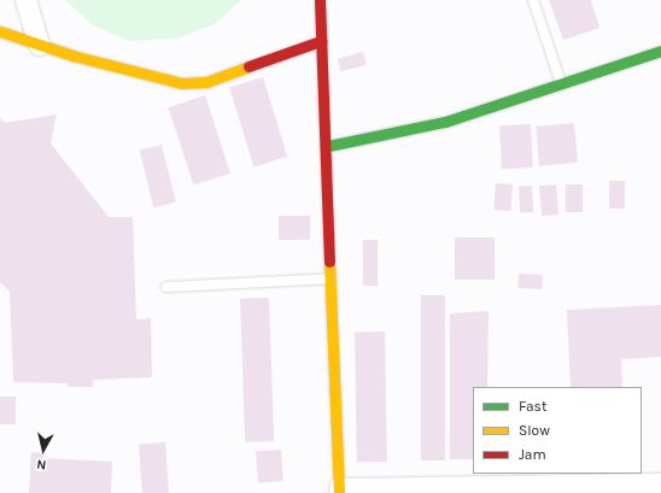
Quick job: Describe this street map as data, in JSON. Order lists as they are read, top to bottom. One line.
{"legend":["Fast","Slow","Jam"],"north":"bottom"}
